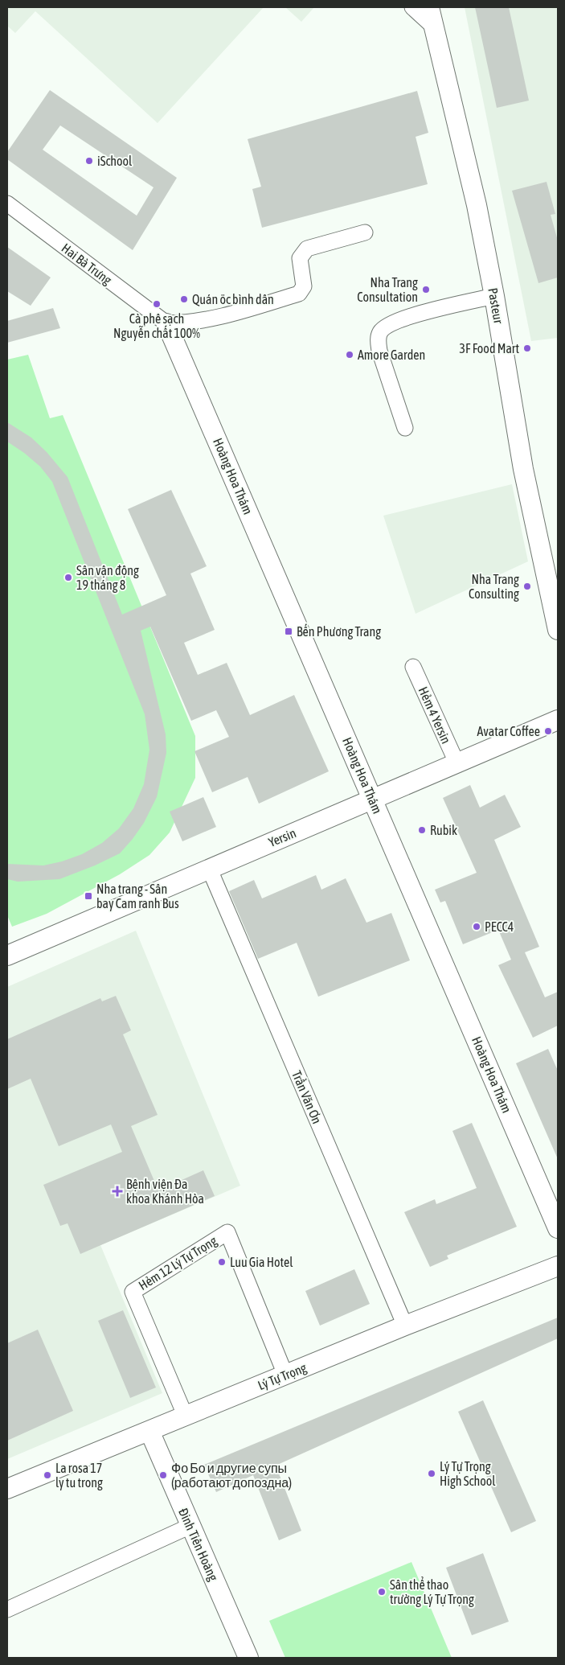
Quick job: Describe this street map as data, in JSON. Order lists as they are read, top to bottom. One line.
{"streets":{"street":["Hai Bà Trưng","Pasteur","Hoàng Hoa Thám","Hẻm 4 Yersin","Yersin","Trần Văn Ơn","Hẻm 12 Lý Tự Trọng","Lý Tự Trọng","Đinh Tiên Hoàng"]},"crossings":[["Hai Bà Trưng","Hoàng Hoa Thám"],["Hoàng Hoa Thám","Yersin"],["Hẻm 4 Yersin","Yersin"],["Yersin","Trần Văn Ơn"],["Trần Văn Ơn","Lý Tự Trọng"],["Hẻm 12 Lý Tự Trọng","Lý Tự Trọng"],["Lý Tự Trọng","Đinh Tiên Hoàng"]],"places":{"other":["iSchool","Nha Trang Consultation","Quán öc bình dân","Cà phê sạch Nguyễn chất 100%","3F Food Mart","Amore Garden","Sân vận động 19 tháng 8","Nha Trang Consulting","Avatar Coffee","Rubik","PECC4","Luu Gia Hotel","Lý Tự Trọng High School","La rosa 17 ly tu trong","Фо Бо и другие супы (работают допоздна)","Sân thể thao trường Lý Tự Trọng"],"transit":["Bến Phương Trang","Nha trang - Sân bay Cam ranh Bus"],"health":["Bệnh viện Đa khoa Khánh Hòa"]}}
